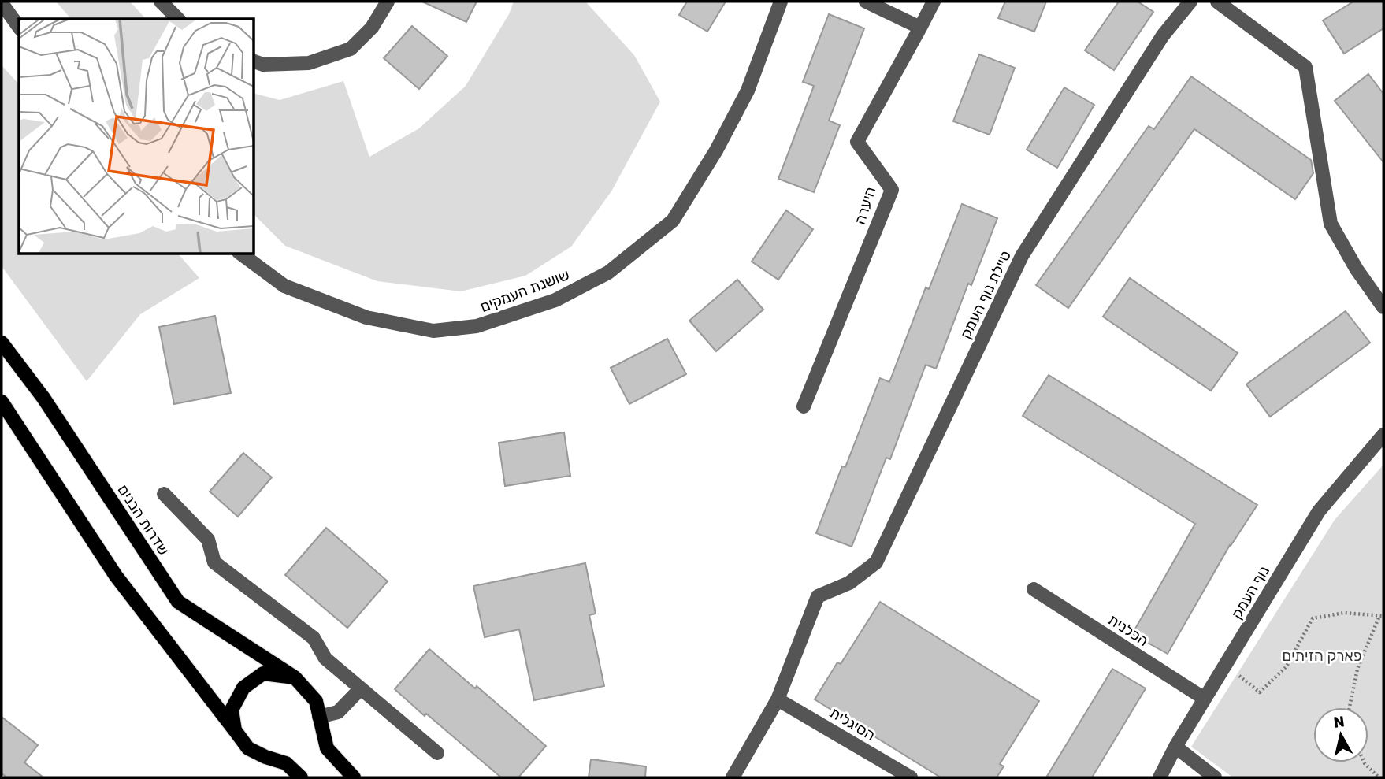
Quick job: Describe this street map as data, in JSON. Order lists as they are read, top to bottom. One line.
{"streets":{"main road":["שדרות הבנים"],"street":["היערה","שושנת העמקים","טיילת נוף העמק","נוף העמק","הכלנית","הסיגלית"]},"crossings":[["טיילת נוף העמק","הסיגלית"],["נוף העמק","הכלנית"]],"parks":["פארק הזיתים"],"north":"top"}
